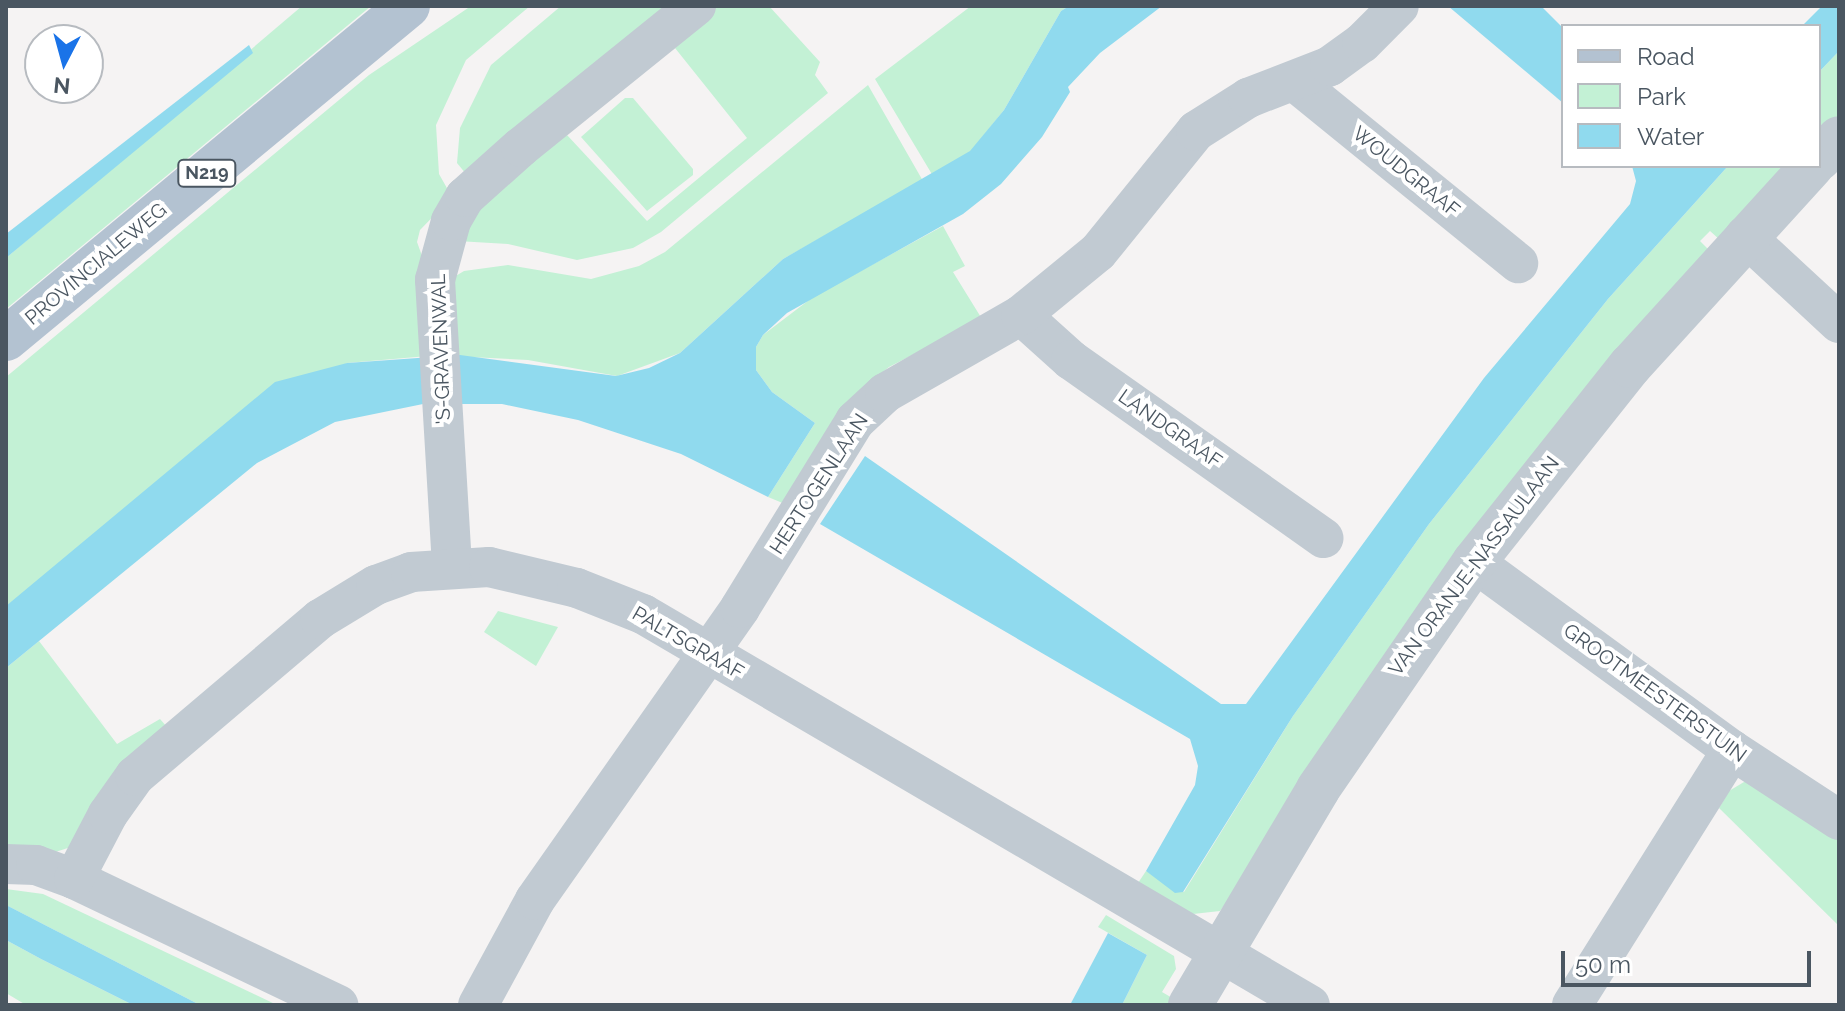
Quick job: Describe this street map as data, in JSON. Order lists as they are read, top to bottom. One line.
{"streets":{"main road":["N219","PROVINCIALEWEG"],"street":["WOUDGRAAF","'S-GRAVENWAL","LANDGRAAF","HERTOGENLAAN","VAN ORANJE-NASSAULAAN","PALTSGRAAF","GROOTMEESTERSTUIN"]},"crossings":[["WOUDGRAAF","HERTOGENLAAN"],["'S-GRAVENWAL","PALTSGRAAF"],["LANDGRAAF","HERTOGENLAAN"],["HERTOGENLAAN","PALTSGRAAF"],["VAN ORANJE-NASSAULAAN","PALTSGRAAF"],["VAN ORANJE-NASSAULAAN","GROOTMEESTERSTUIN"]],"legend":["Road","Park","Water"],"scale_bar":"50 m","north":"bottom"}
